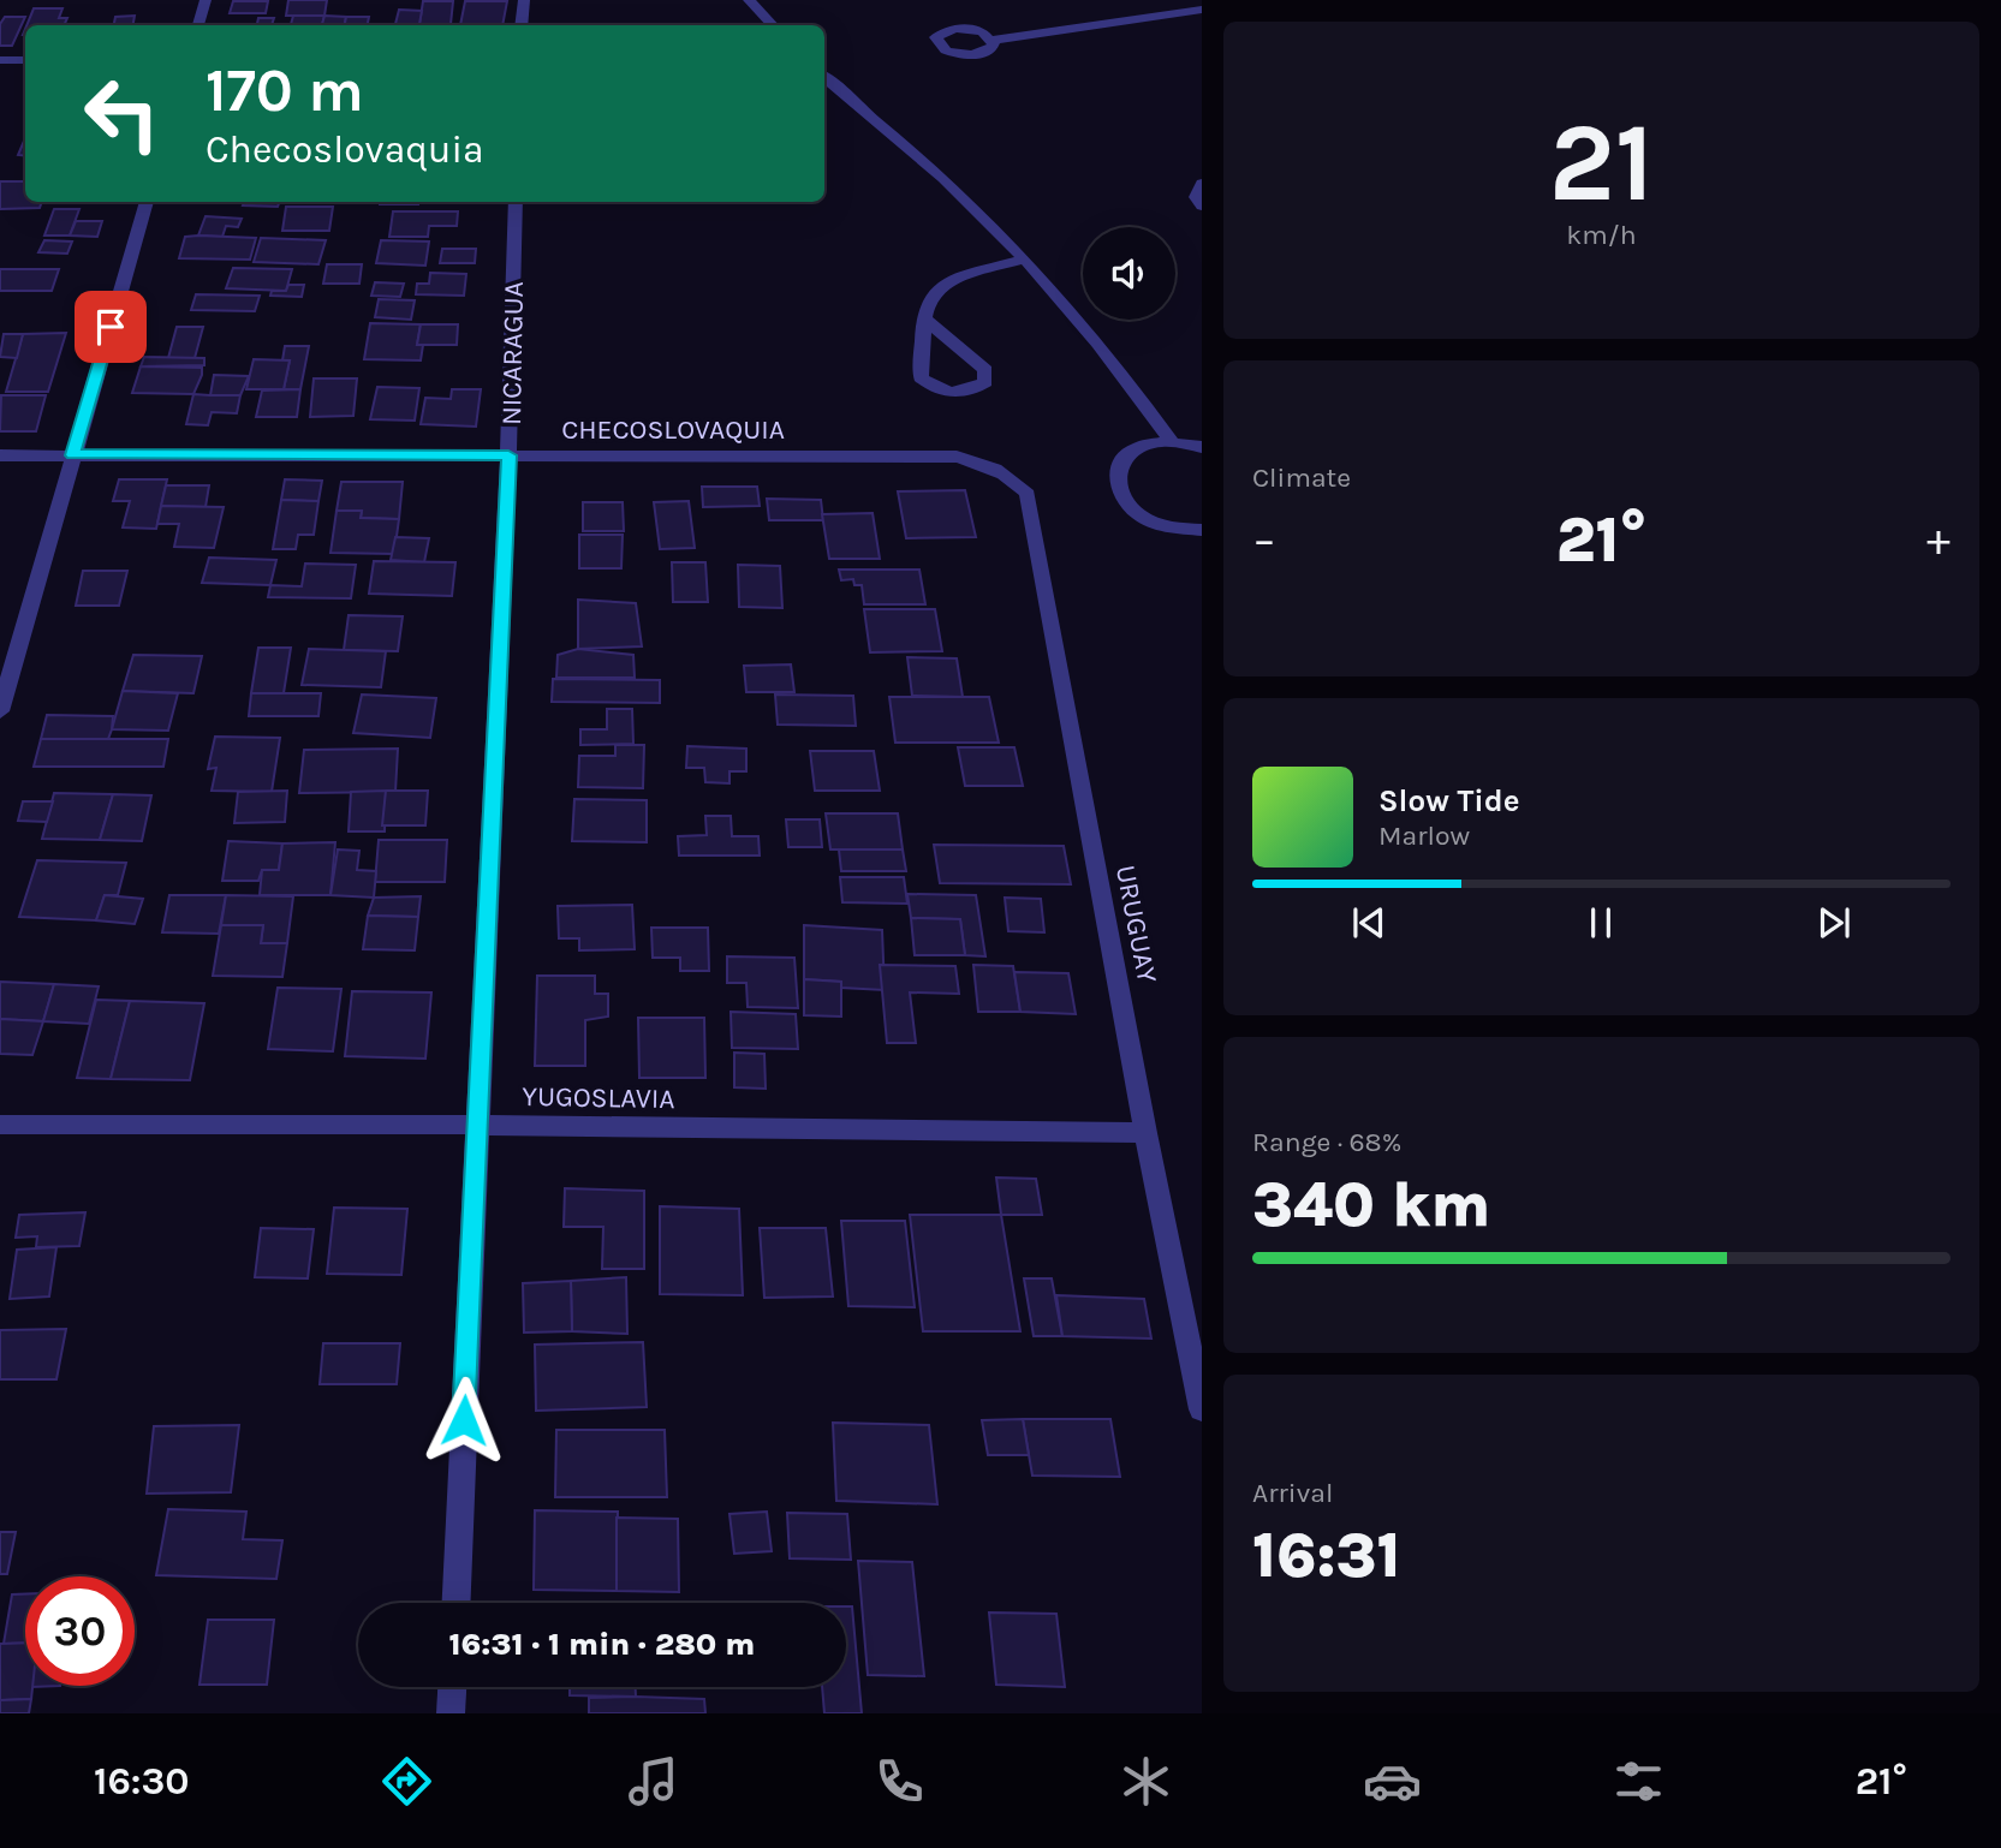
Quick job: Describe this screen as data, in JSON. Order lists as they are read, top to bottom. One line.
{"streets":{"street":["NICARAGUA","CHECOSLOVAQUIA","URUGUAY","YUGOSLAVIA"]},"crossings":[["NICARAGUA","CHECOSLOVAQUIA"],["NICARAGUA","YUGOSLAVIA"],["CHECOSLOVAQUIA","URUGUAY"],["URUGUAY","YUGOSLAVIA"]],"page":{"tile":[["21","km/h"],"Climate",["Range · 68%","340 km"],["Arrival","16:31"]],"turn":["170 m","Checoslovaquia"],"heat":["−","21°","+"],"song":["Slow Tide","Marlow"],"limit":"30","trip":"16:31 · 1 min · 280 m","tabs":["16:30","21°"]}}
